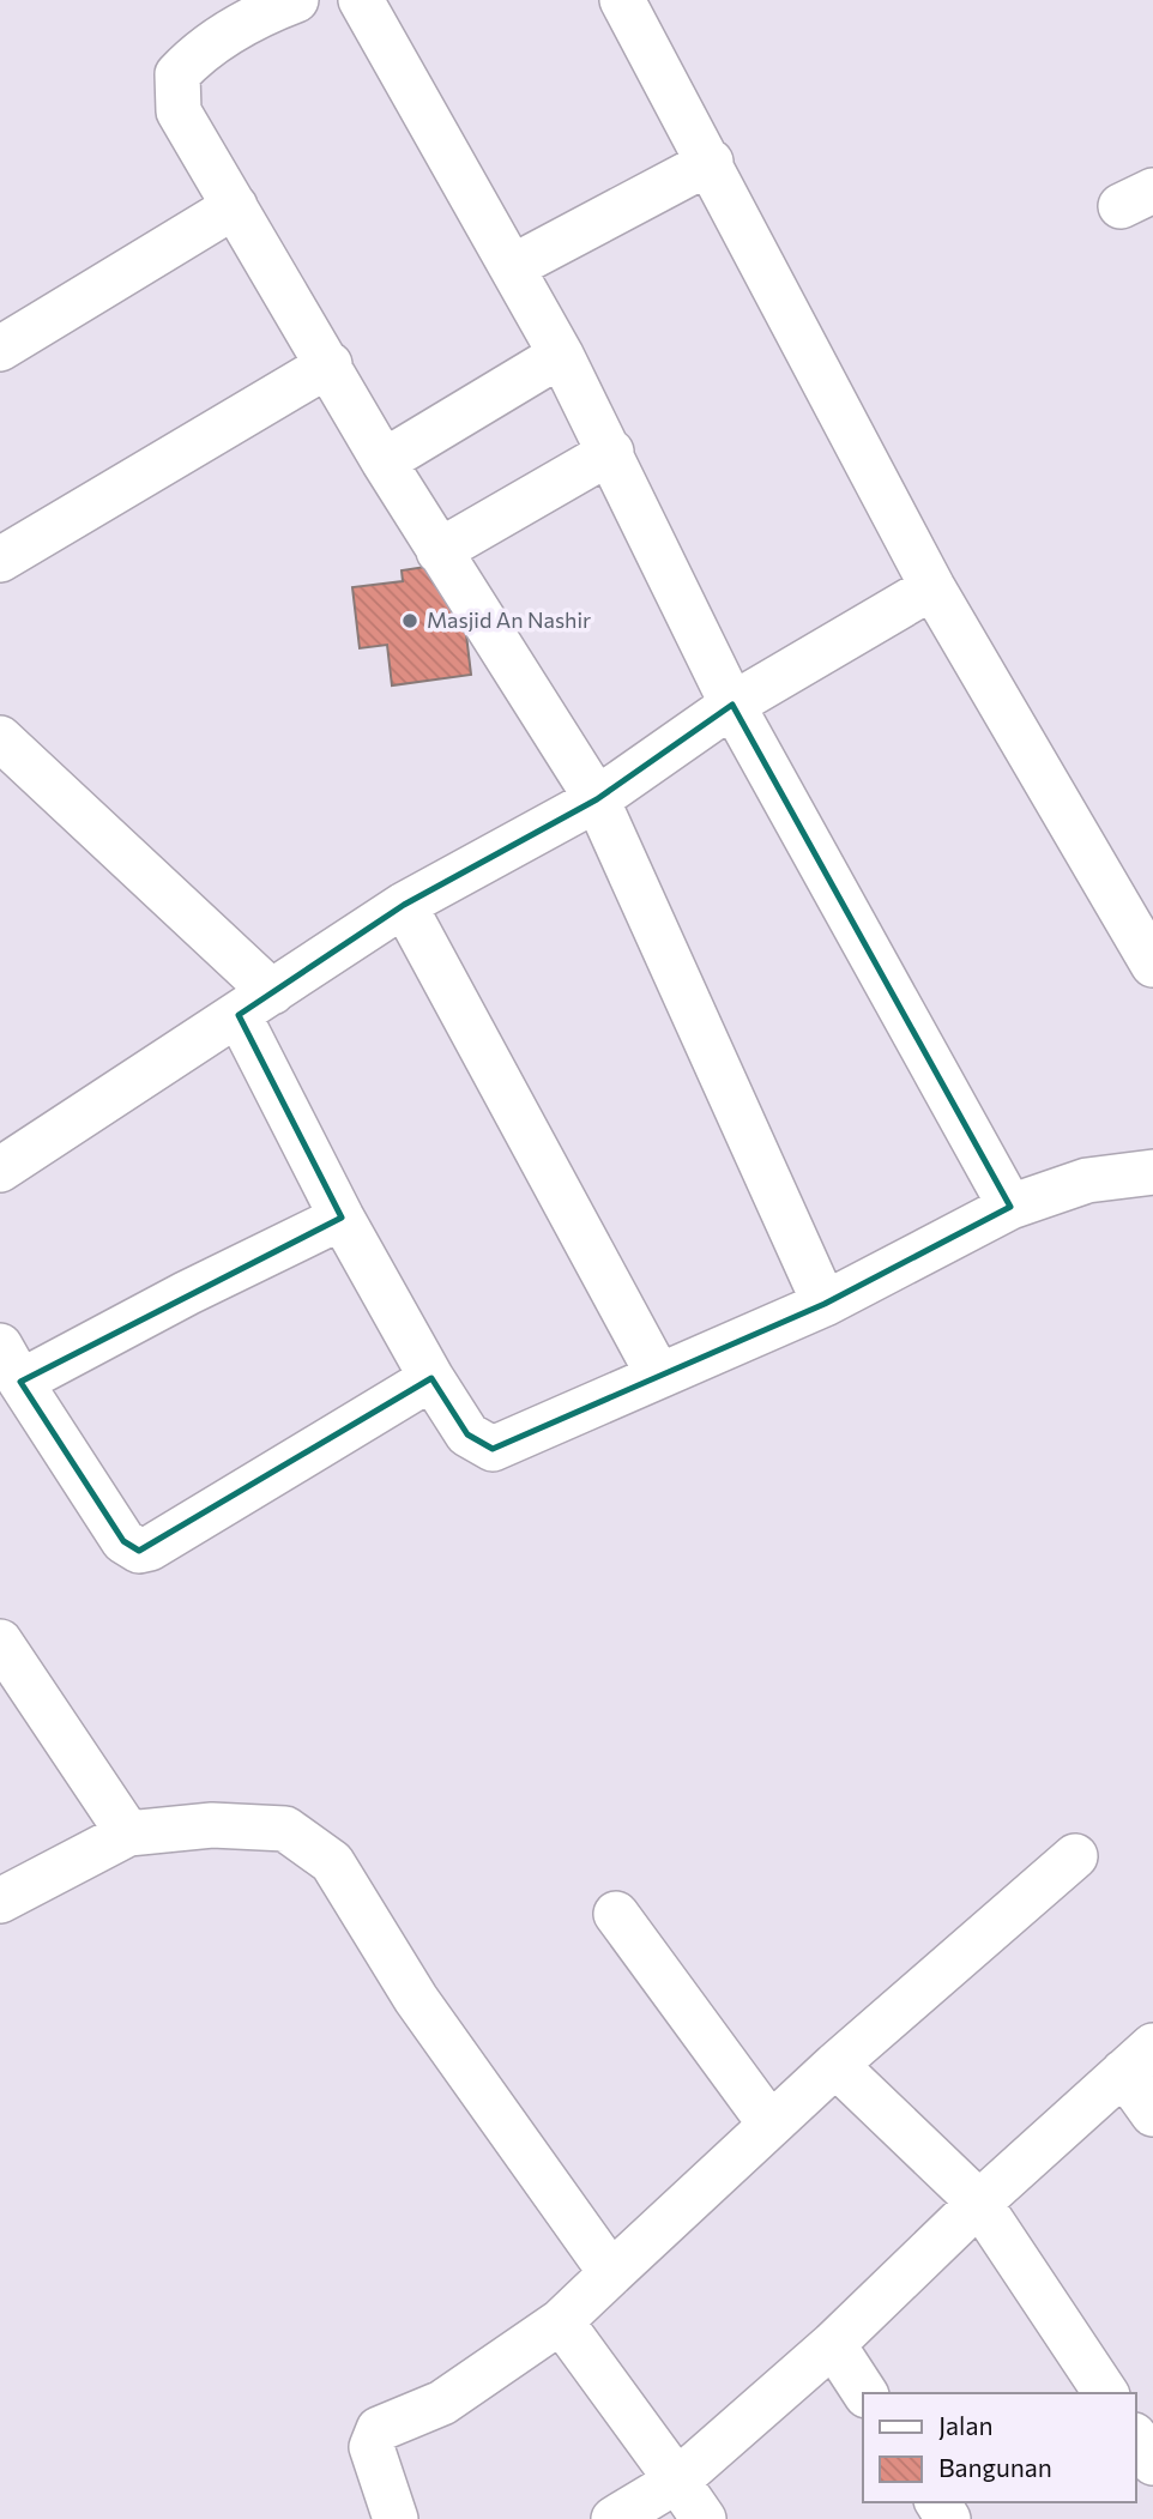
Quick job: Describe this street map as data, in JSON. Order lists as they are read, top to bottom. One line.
{"places":["Masjid An Nashir"],"legend":["Jalan","Bangunan"]}
